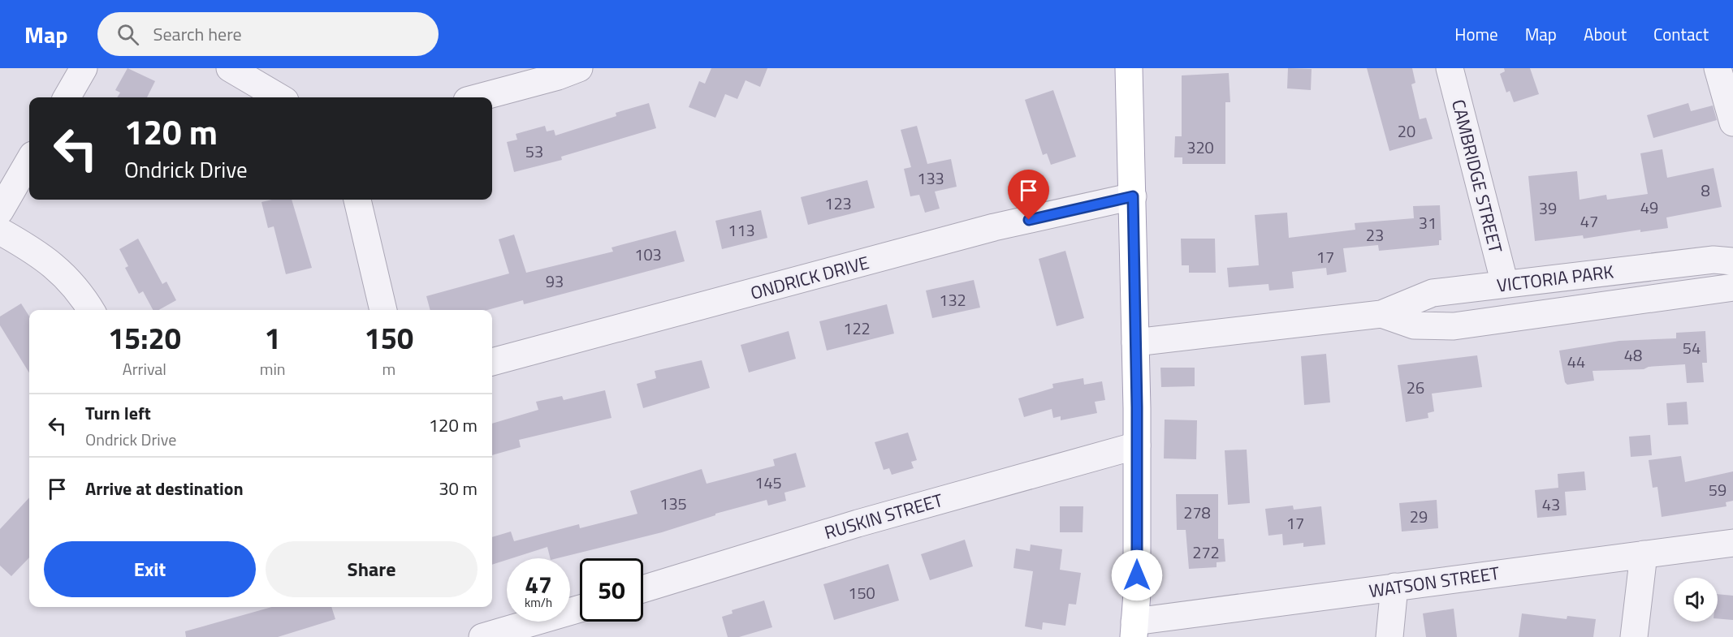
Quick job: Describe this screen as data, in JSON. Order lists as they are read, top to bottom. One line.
{"streets":{"street":["CAMBRIDGE STREET","ONDRICK DRIVE","VICTORIA PARK","RUSKIN STREET","WATSON STREET"]},"crossings":[["CAMBRIDGE STREET","VICTORIA PARK"]],"house_numbers":["20","320","53","133","8","123","49","39","47","31","113","23","103","17","93","132","122","54","48","44","26","145","59","135","43","278","29","17","272","150"],"page":{"header":"Map","search":"Search here","nav":["Home","Map","About","Contact"],"turn":["120 m","Ondrick Drive"],"eta":["15:20","Arrival","1","min","150","m"],"list":[{"name":"Turn left","note":"Ondrick Drive","value":"120 m"},{"name":"Arrive at destination","value":"30 m"}],"buttons":["Exit","Share"],"speed":"47 km/h","limit":"50"}}
